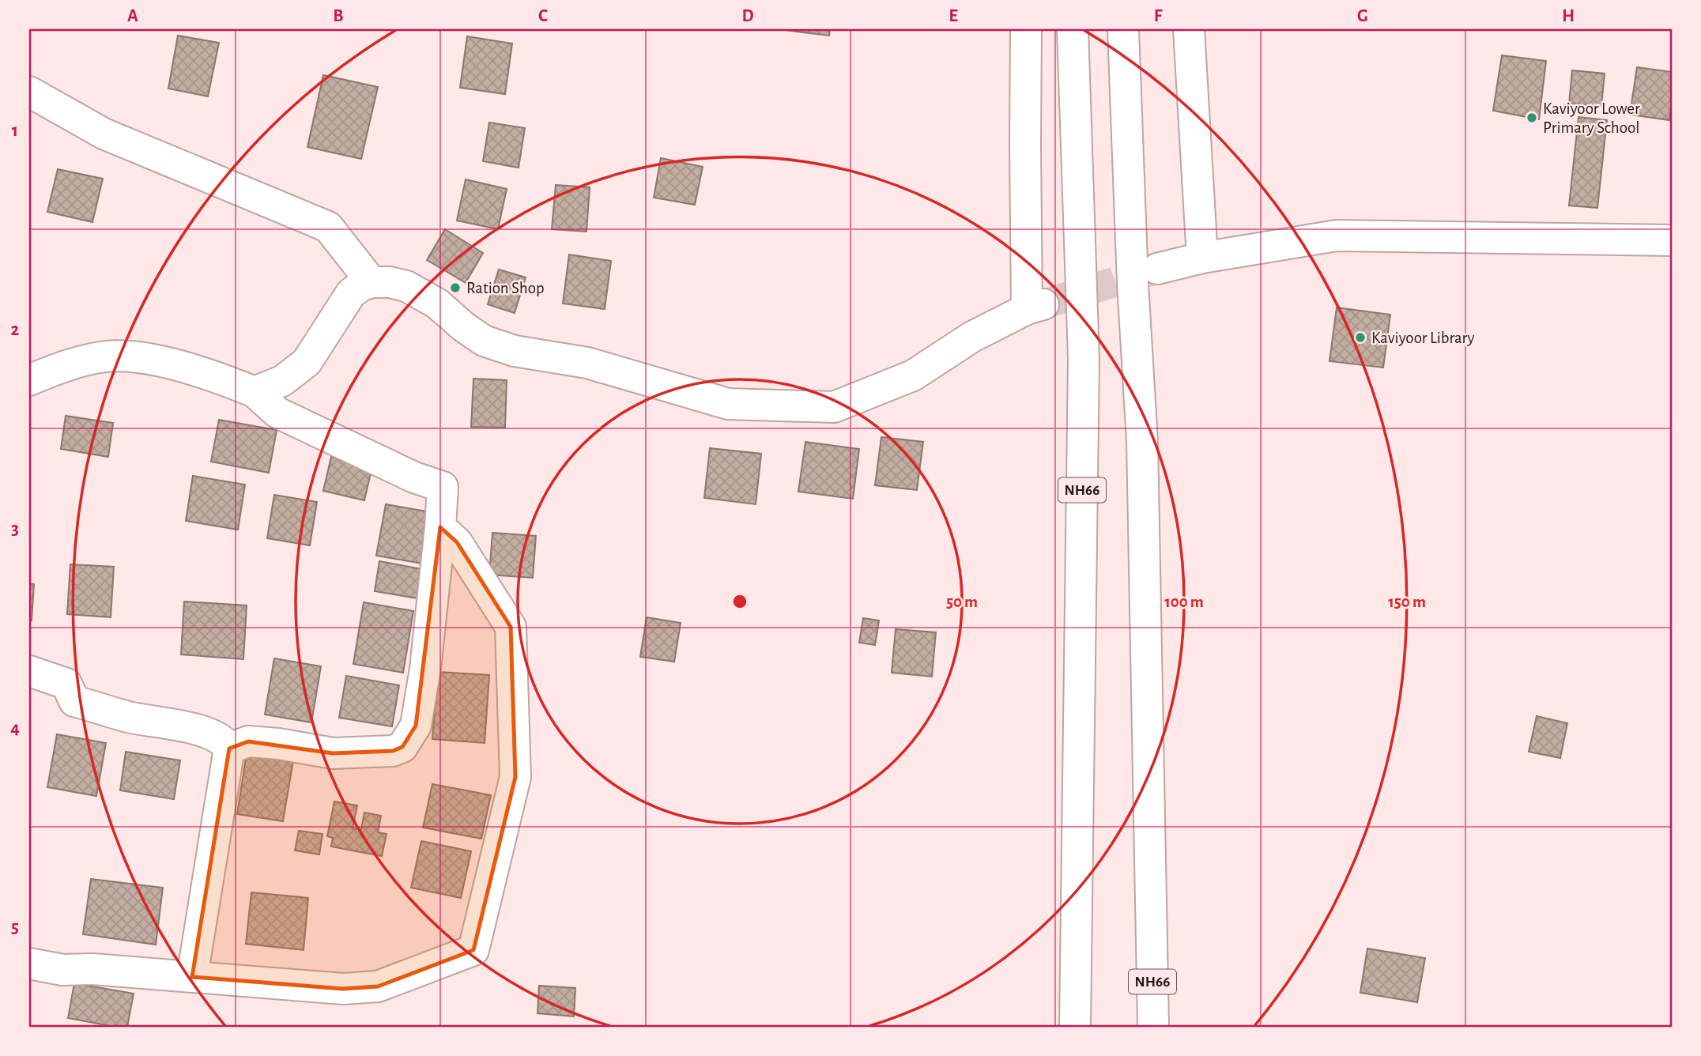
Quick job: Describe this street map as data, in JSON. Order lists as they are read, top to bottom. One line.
{"streets":{"main road":["NH66"]},"places":["Kaviyoor Lower Primary School","Ration Shop","Kaviyoor Library"],"grid":{"columns":["A","B","C","D","E","F","G","H"],"rows":["1","2","3","4","5"]},"rings":["50 m","100 m","150 m"]}
